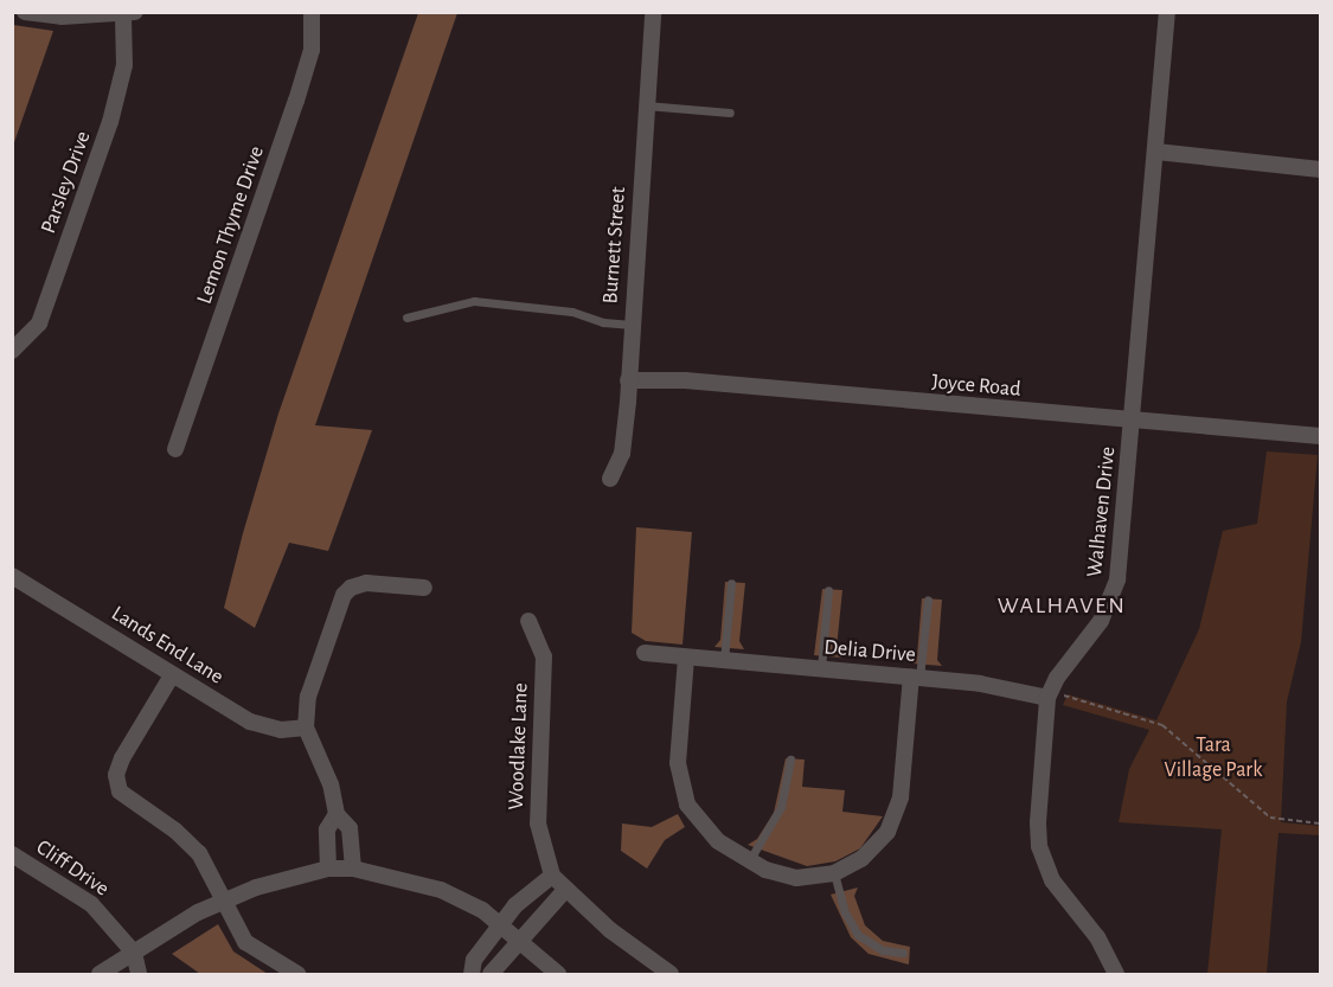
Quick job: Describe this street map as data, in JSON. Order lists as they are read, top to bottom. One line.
{"streets":{"street":["Parsley Drive","Lemon Thyme Drive","Burnett Street","Joyce Road","Walhaven Drive","Lands End Lane","Delia Drive","Woodlake Lane","Cliff Drive"]},"crossings":[["Burnett Street","Joyce Road"],["Joyce Road","Walhaven Drive"],["Walhaven Drive","Delia Drive"]],"districts":["WALHAVEN"],"parks":["Tara Village Park"]}
